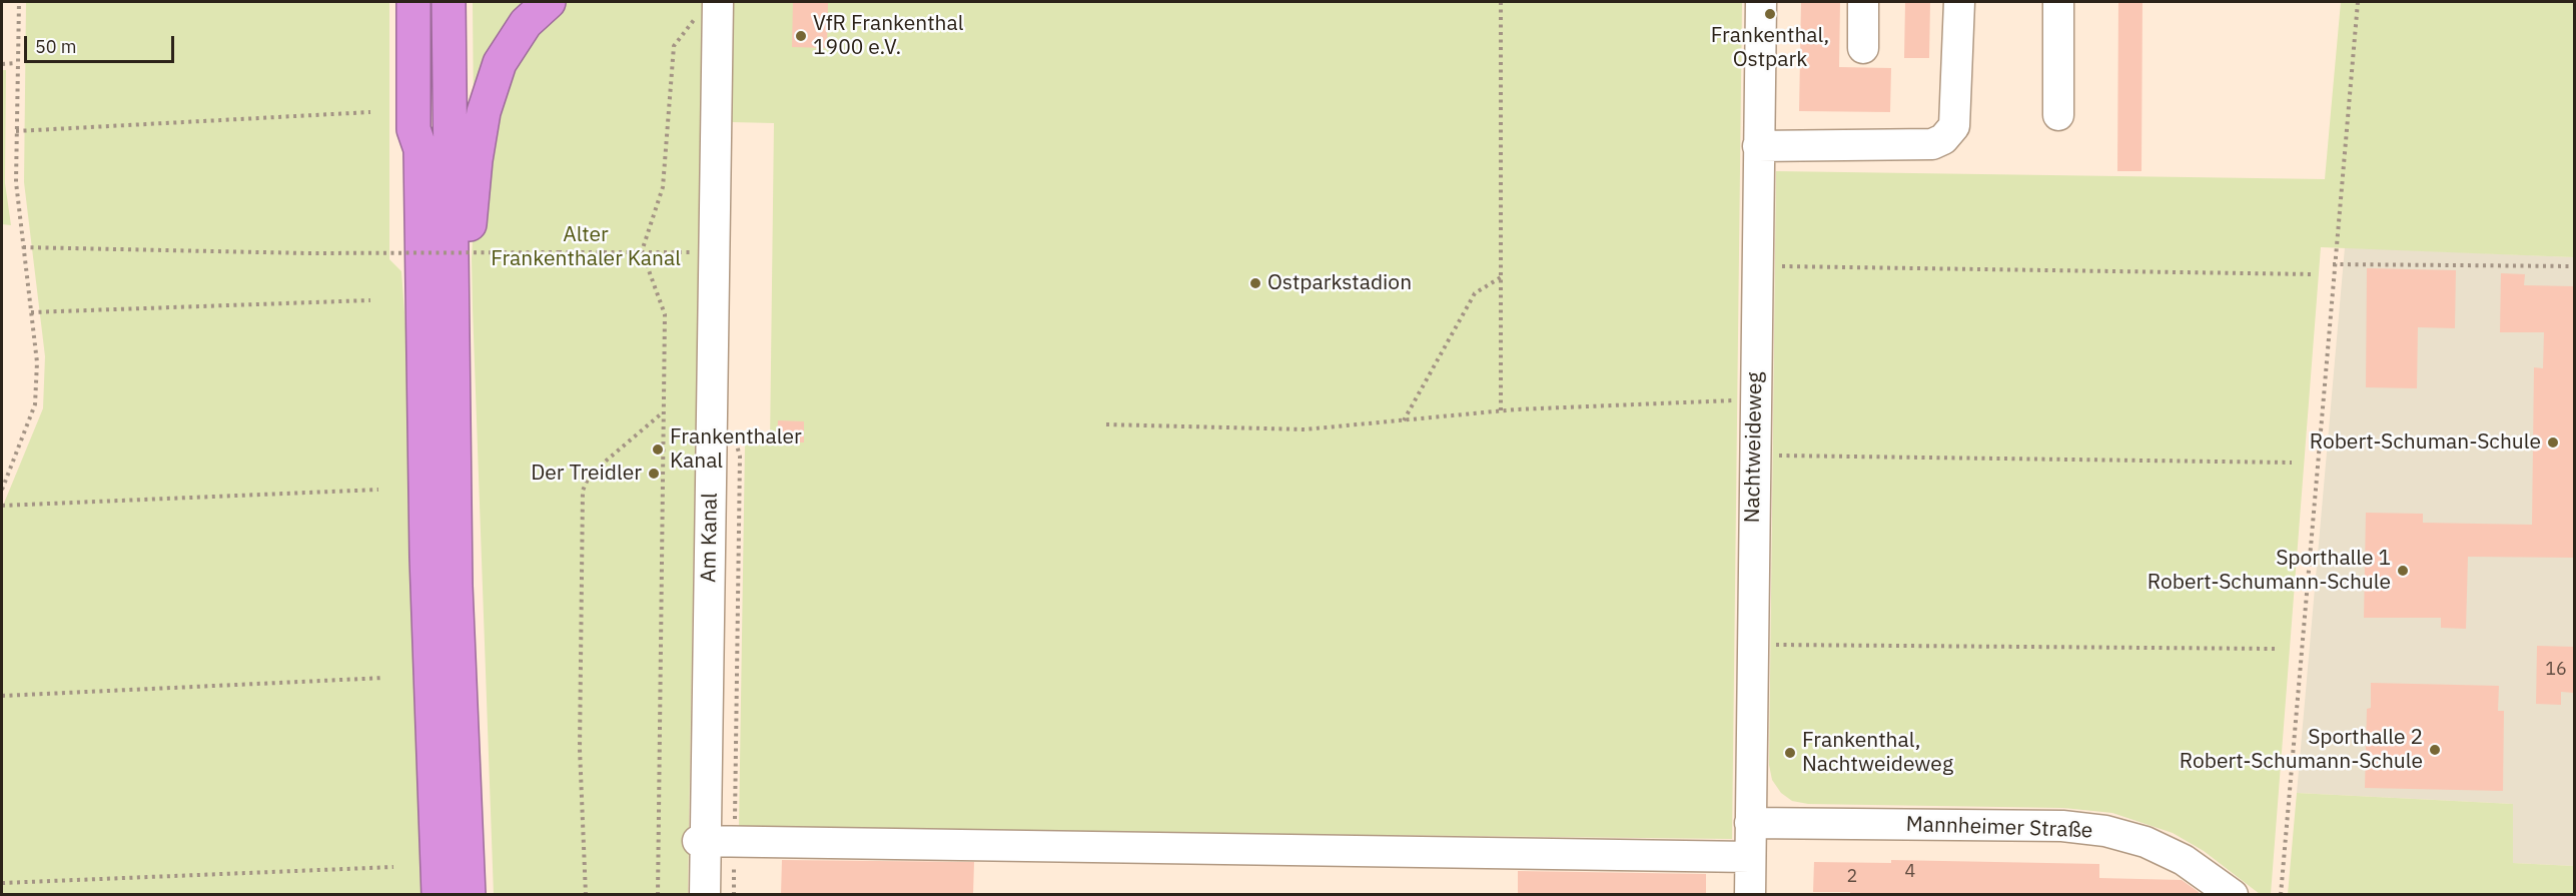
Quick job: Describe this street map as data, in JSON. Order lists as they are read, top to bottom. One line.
{"streets":{"street":["Nachtweideweg","Am Kanal","Mannheimer Straße"]},"crossings":[["Nachtweideweg","Mannheimer Straße"]],"parks":["Alter Frankenthaler Kanal"],"places":["Frankenthal, Ostpark","VfR Frankenthal 1900 e.V.","Ostparkstadion","Robert-Schuman-Schule","Frankenthaler Kanal","Der Treidler","Sporthalle 1 Robert-Schumann-Schule","Sporthalle 2 Robert-Schumann-Schule","Frankenthal, Nachtweideweg"],"house_numbers":["16","4","2"],"scale_bar":"50 m"}
